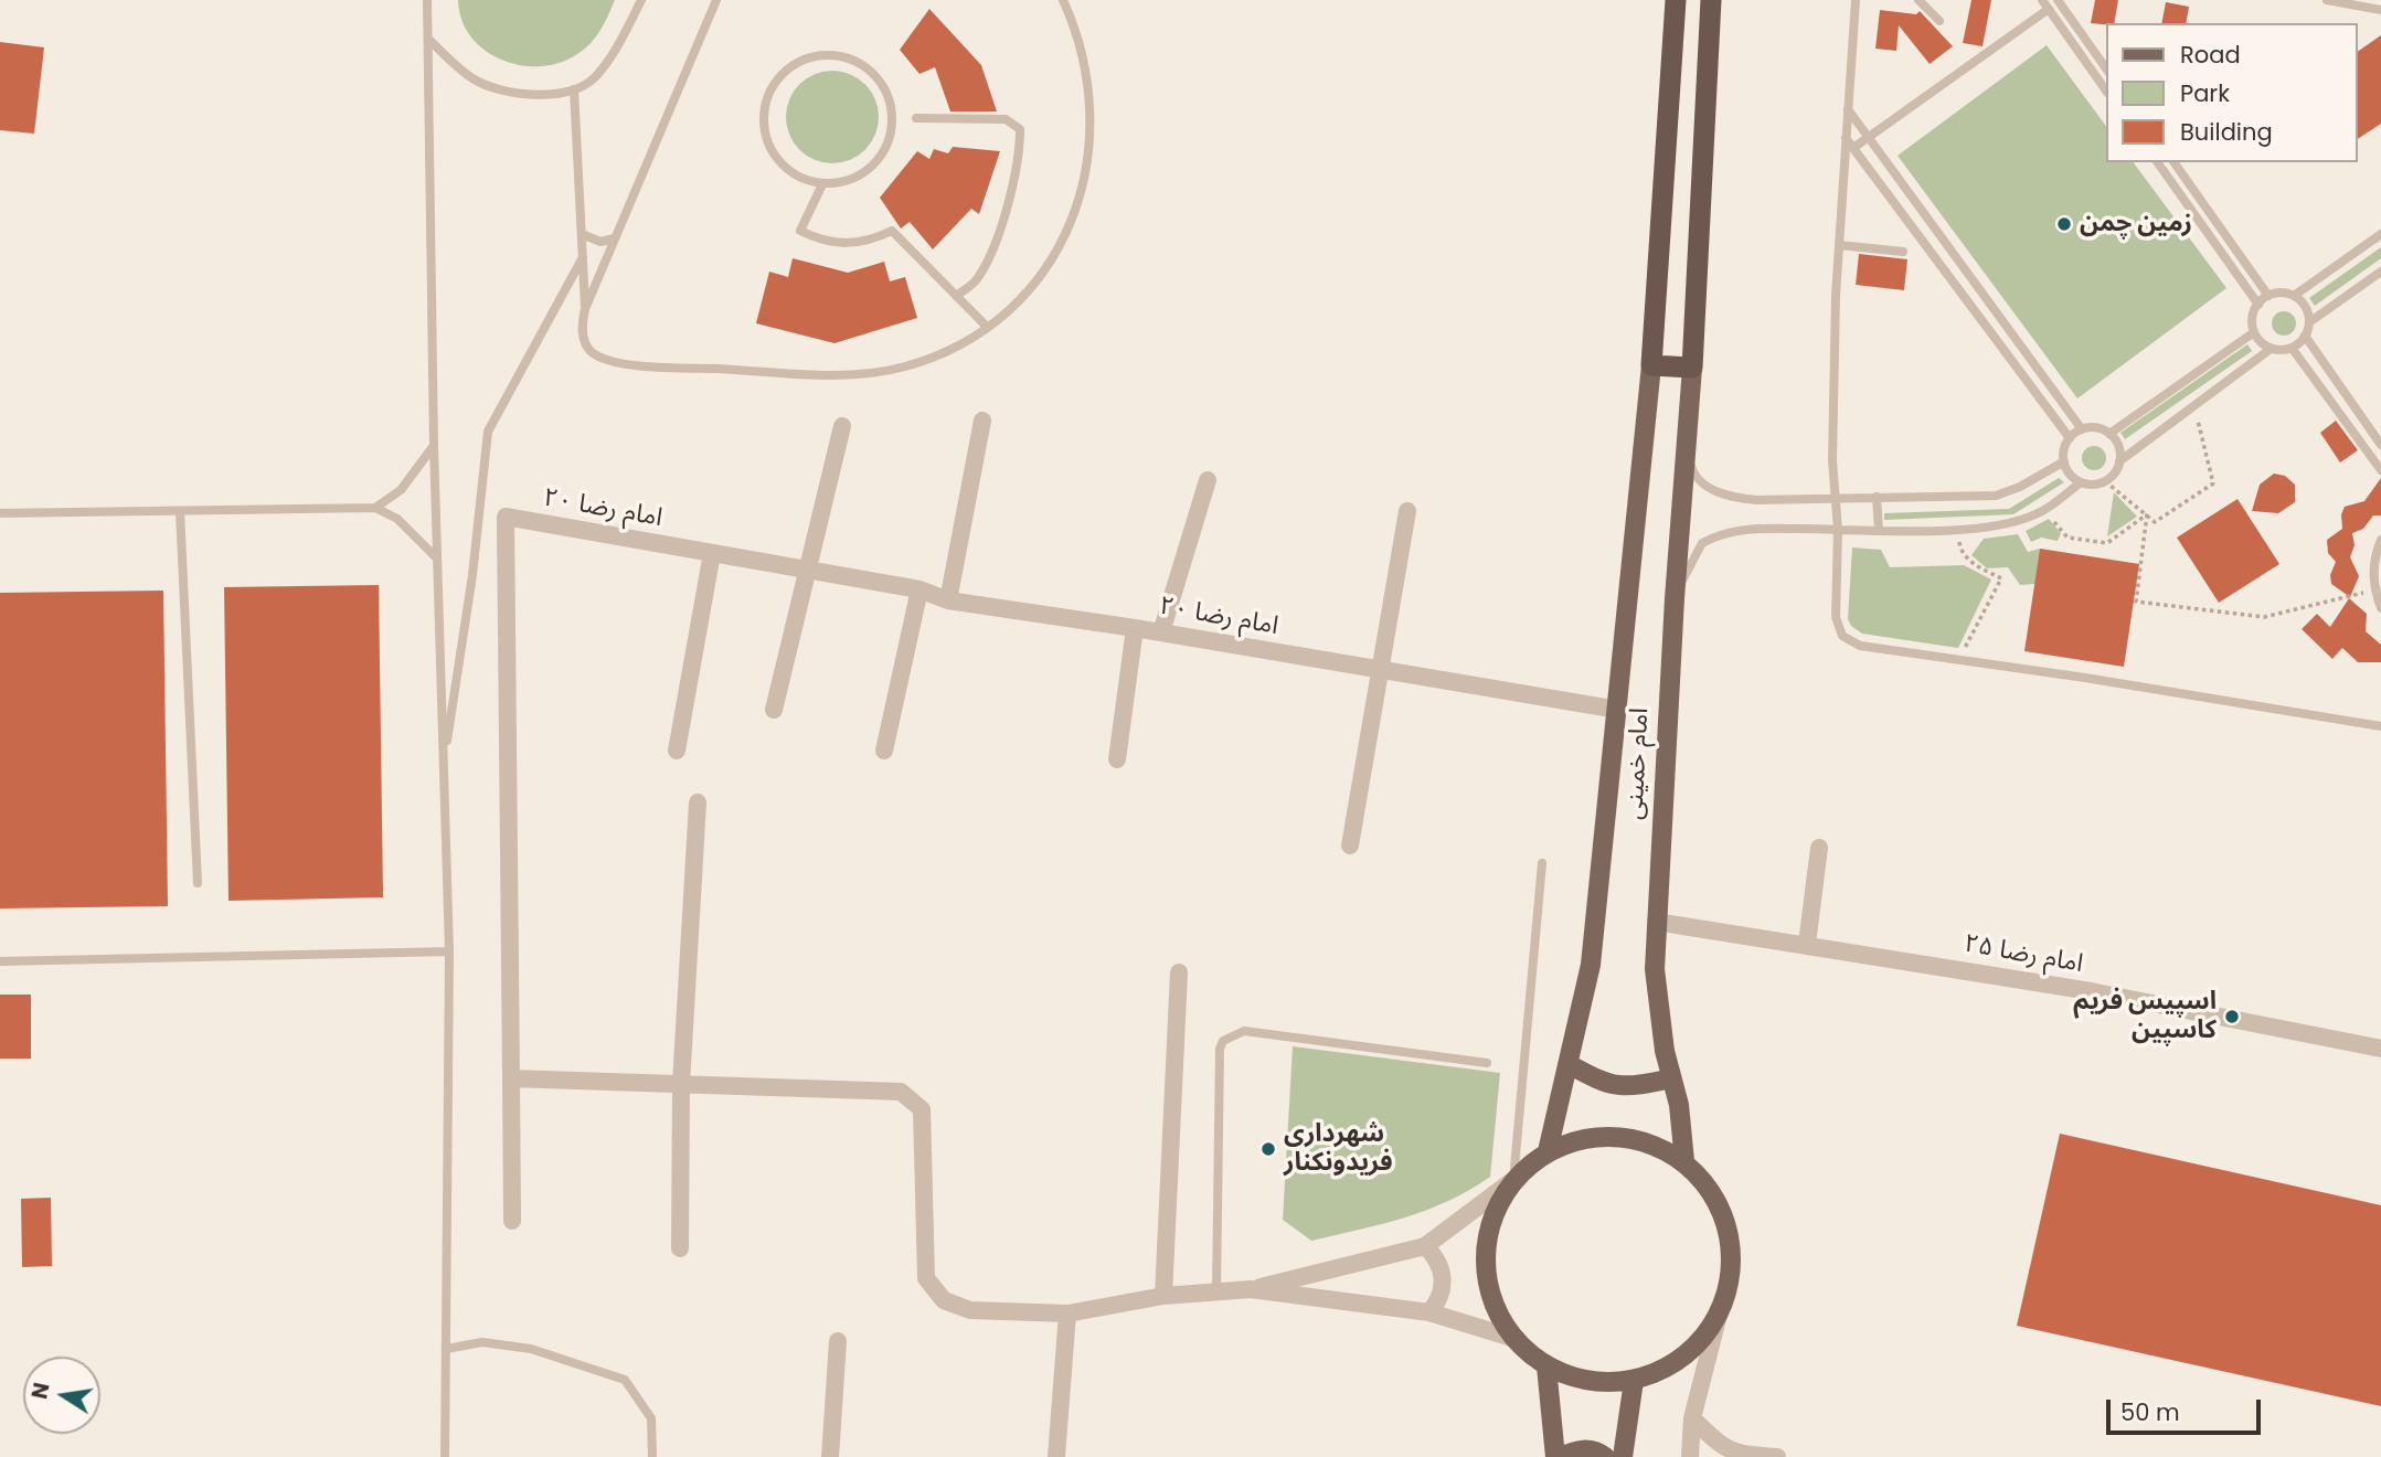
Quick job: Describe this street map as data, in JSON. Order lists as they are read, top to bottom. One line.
{"streets":{"main road":["امام خمینی"],"street":["امام رضا ۲۰","امام رضا ۲۵"]},"crossings":[["امام رضا ۲۰","امام خمینی"],["امام خمینی","امام رضا ۲۵"]],"places":["زمین چمن","اسپیس فریم کاسپین","شهرداری فریدونکنار"],"legend":["Road","Park","Building"],"scale_bar":"50 m","north":"left"}
